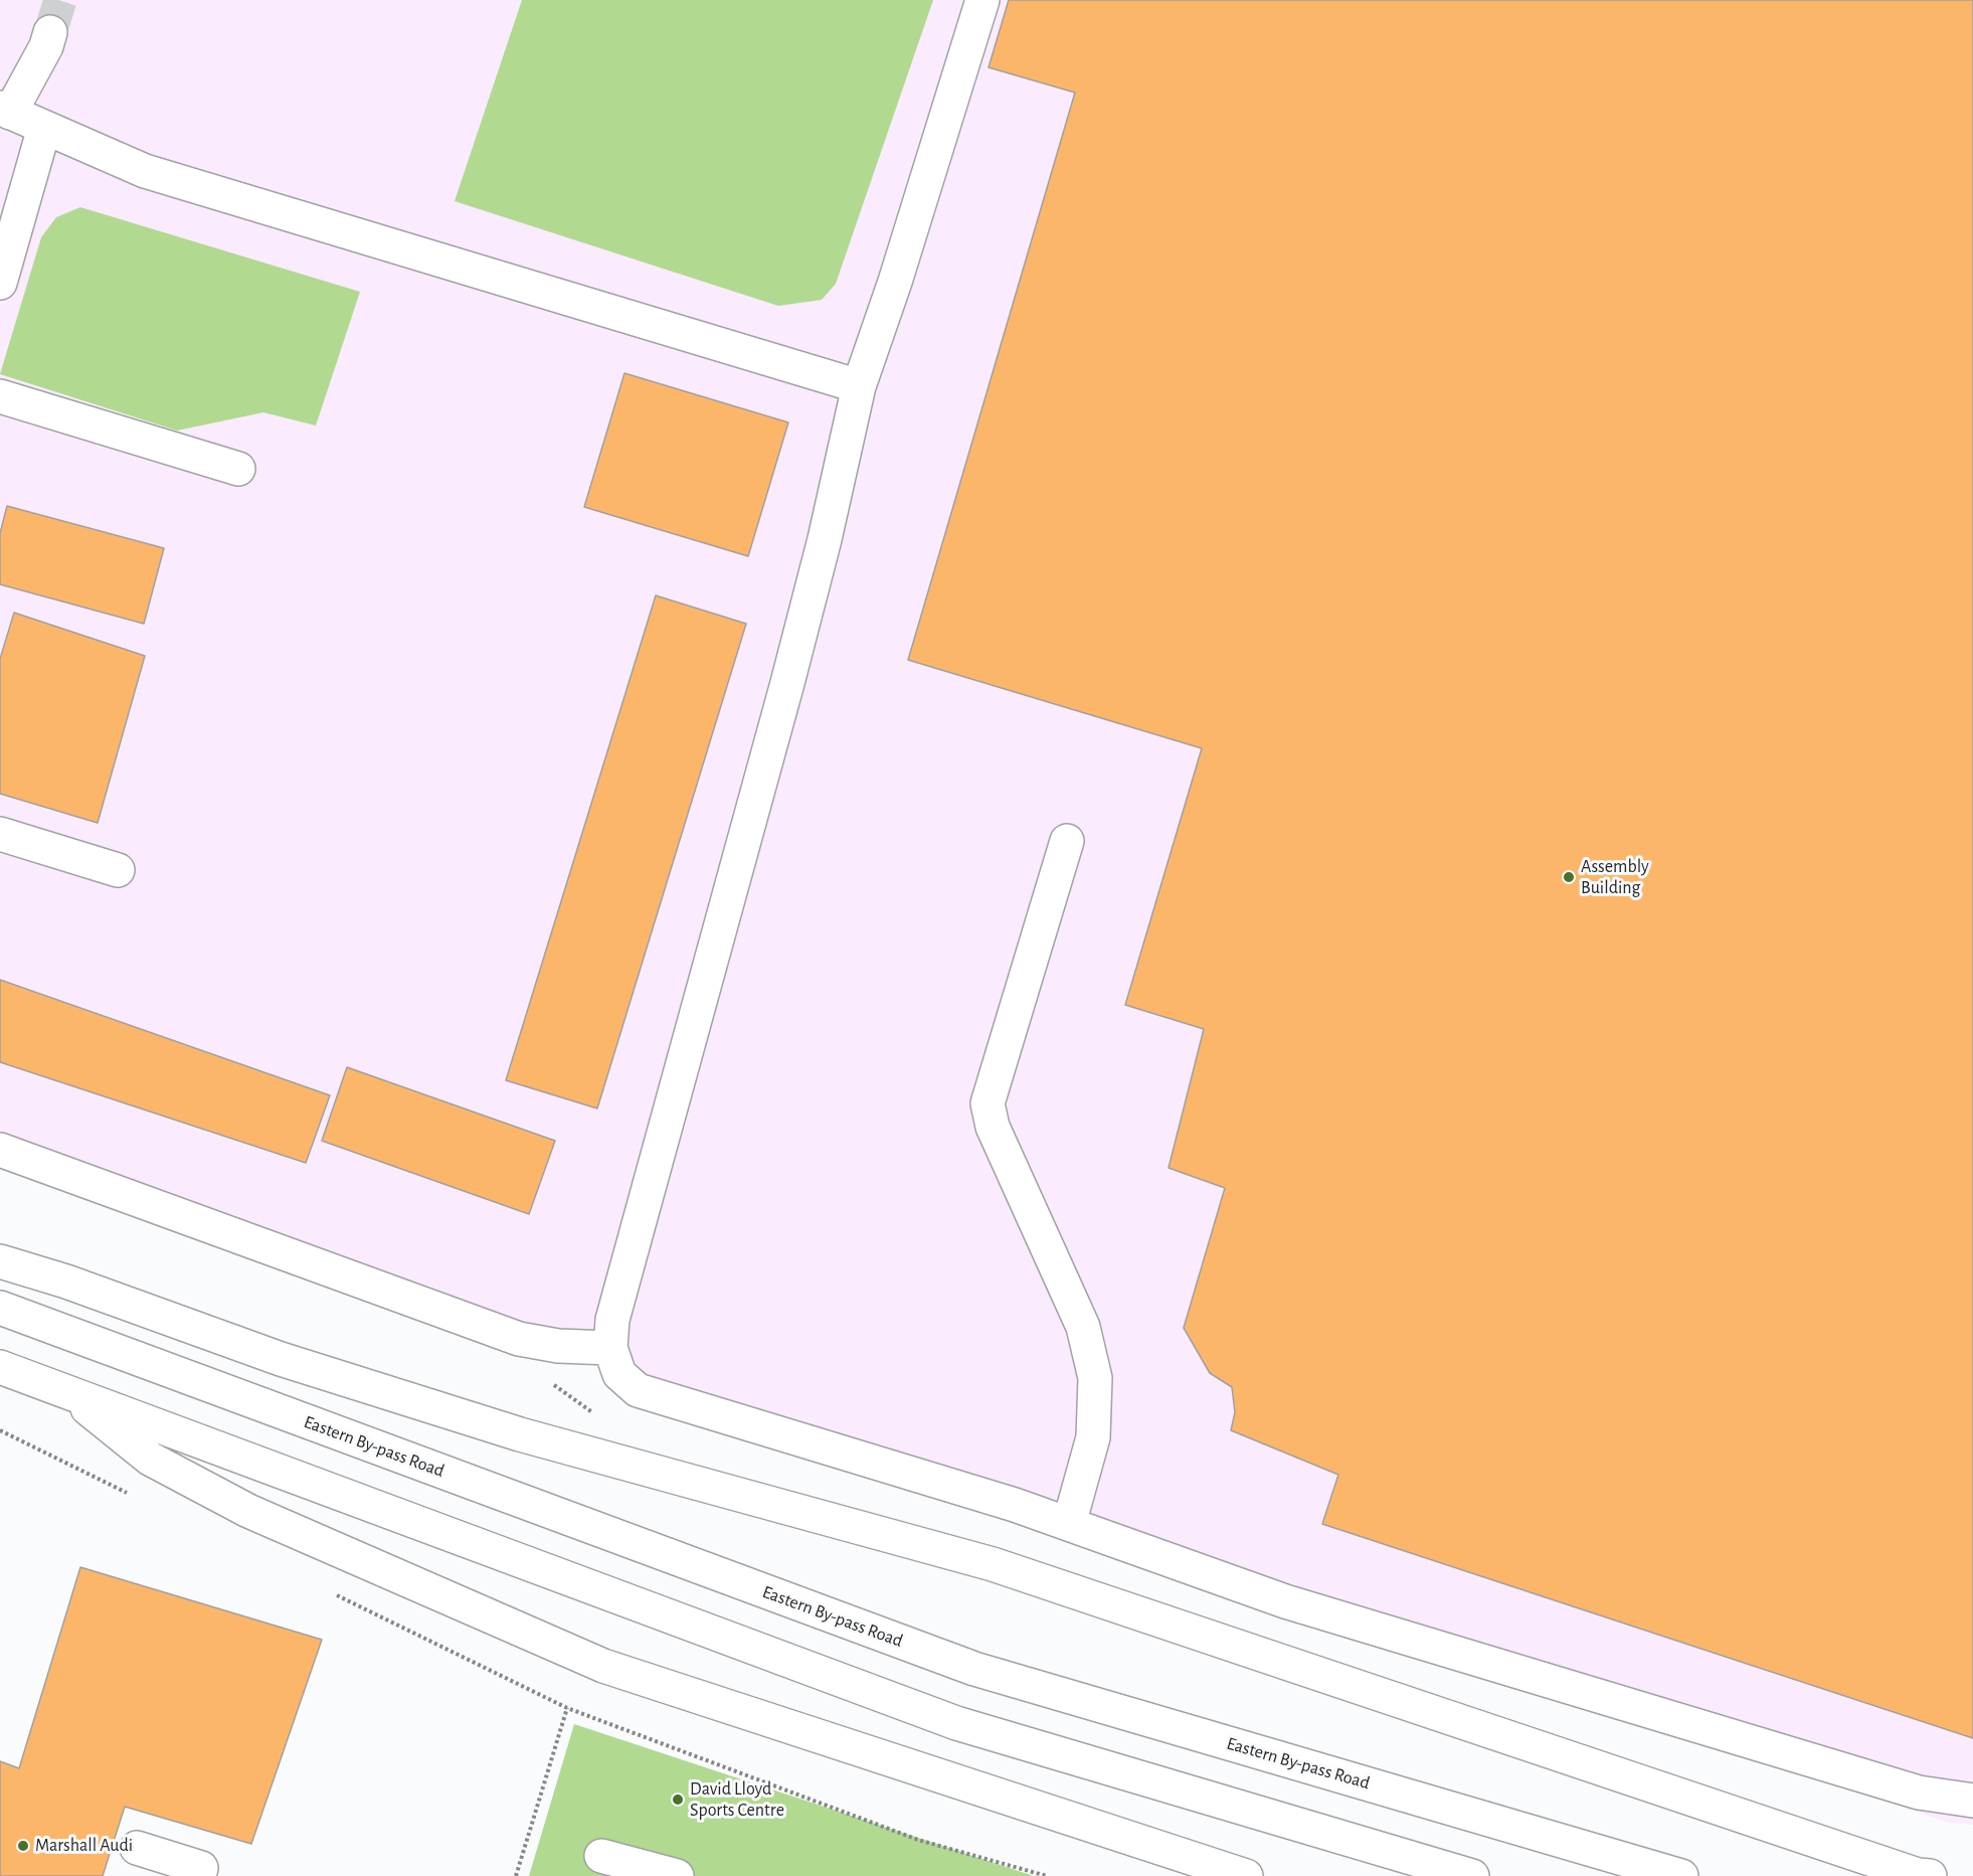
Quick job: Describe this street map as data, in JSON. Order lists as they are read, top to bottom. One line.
{"streets":{"main road":["Eastern By-pass Road"]},"places":["Assembly Building","David Lloyd Sports Centre","Marshall Audi"]}
